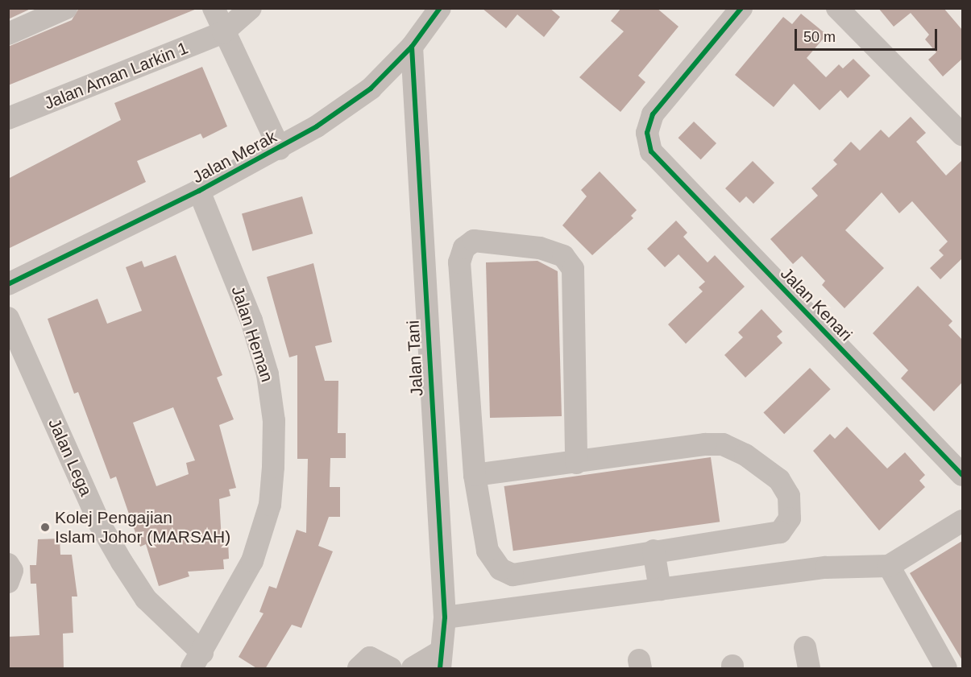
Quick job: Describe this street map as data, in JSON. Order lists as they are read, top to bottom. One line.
{"streets":{"street":["Jalan Aman Larkin 1","Jalan Merak","Jalan Kenari","Jalan Heman","Jalan Tani","Jalan Lega"]},"crossings":[["Jalan Merak","Jalan Heman"],["Jalan Merak","Jalan Tani"],["Jalan Heman","Jalan Lega"]],"places":["Kolej Pengajian Islam Johor (MARSAH)"],"scale_bar":"50 m"}
